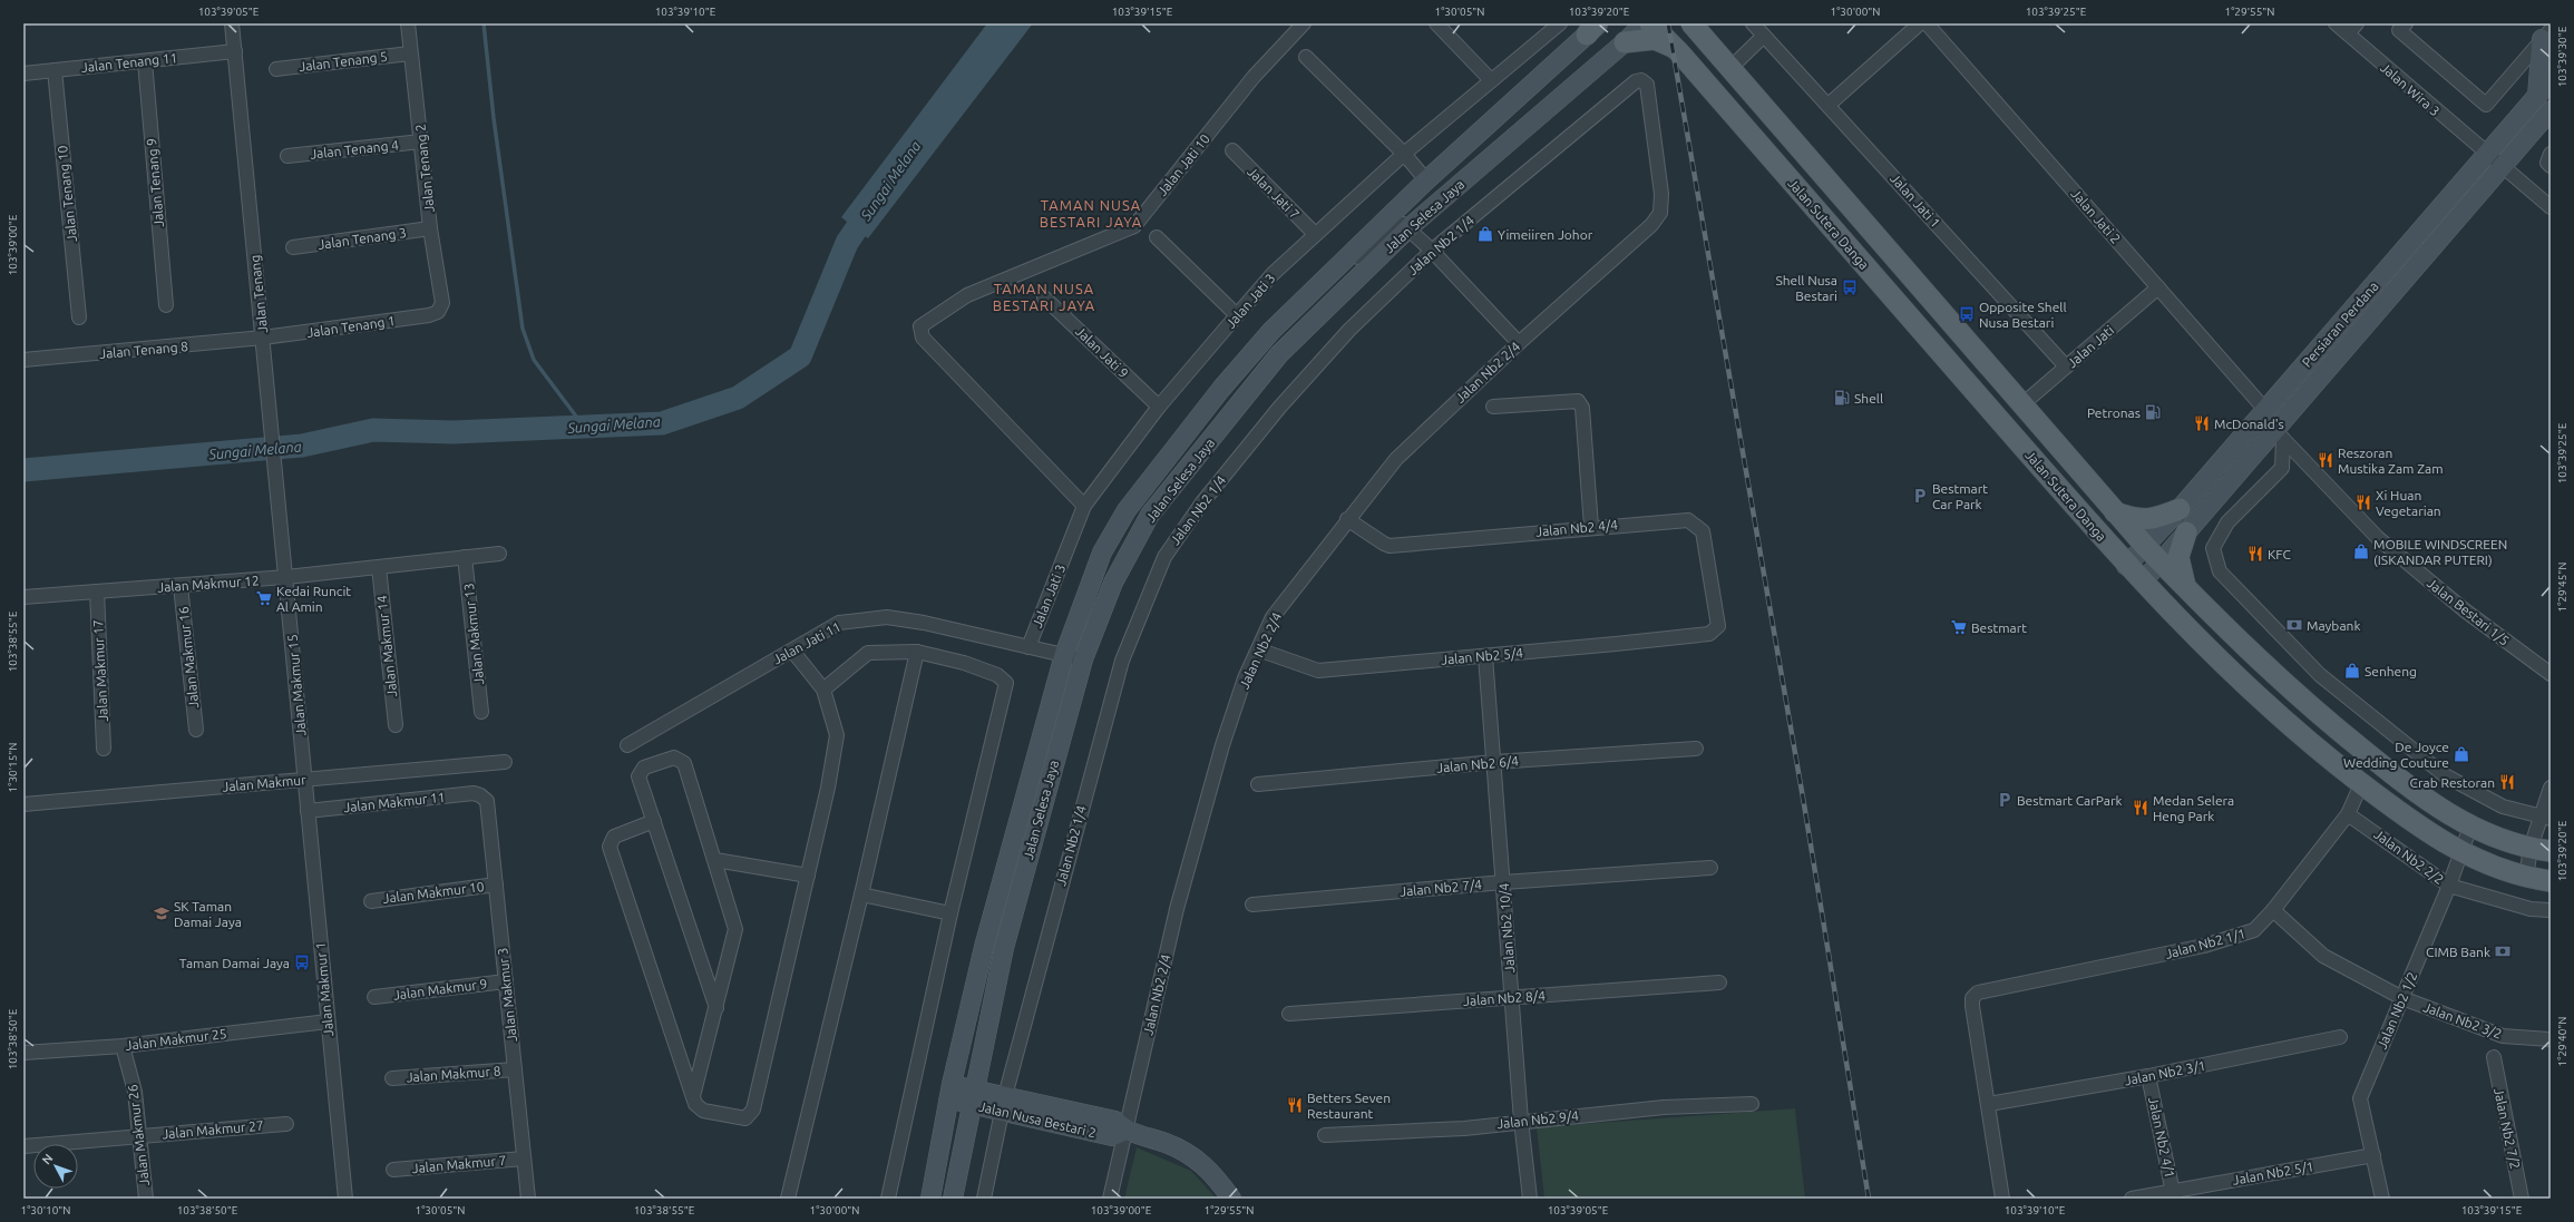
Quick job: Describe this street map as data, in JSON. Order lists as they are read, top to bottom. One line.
{"streets":{"main road":["Jalan Selesa Jaya","Jalan Sutera Danga","Persiaran Perdana","Jalan Nusa Bestari 2"],"street":["Jalan Tenang 5","Jalan Tenang 11","Jalan Wira 3","Jalan Tenang 4","Jalan Jati 10","Jalan Tenang 2","Jalan Tenang 9","Jalan Jati 7","Jalan Tenang 10","Jalan Jati 1","Jalan Jati 2","Jalan Tenang 3","Jalan Nb2 1/4","Jalan Tenang","Jalan Jati 3","Jalan Tenang 1","Jalan Jati","Jalan Tenang 8","Jalan Jati 9","Jalan Nb2 2/4","Jalan Nb2 4/4","Jalan Makmur 12","Jalan Bestari 1/5","Jalan Makmur 13","Jalan Jati 11","Jalan Makmur 14","Jalan Nb2 5/4","Jalan Makmur 16","Jalan Makmur 17","Jalan Makmur 15","Jalan Nb2 6/4","Jalan Makmur","Jalan Makmur 11","Jalan Nb2 2/2","Jalan Nb2 7/4","Jalan Makmur 10","Jalan Nb2 10/4","Jalan Nb2 1/1","Jalan Makmur 1","Jalan Makmur 9","Jalan Makmur 3","Jalan Nb2 8/4","Jalan Nb2 1/2","Jalan Nb2 3/2","Jalan Makmur 25","Jalan Nb2 3/1","Jalan Makmur 8","Jalan Nb2 9/4","Jalan Nb2 7/2","Jalan Makmur 27","Jalan Makmur 26","Jalan Nb2 4/1","Jalan Makmur 7","Jalan Nb2 5/1"]},"crossings":[["Jalan Tenang 5","Jalan Tenang 2"],["Jalan Tenang 11","Jalan Tenang 9"],["Jalan Tenang 11","Jalan Tenang 10"],["Jalan Tenang 11","Jalan Tenang"],["Jalan Wira 3","Persiaran Perdana"],["Jalan Tenang 4","Jalan Tenang 2"],["Jalan Jati 10","Jalan Jati 3"],["Jalan Tenang 2","Jalan Tenang 3"],["Jalan Tenang 2","Jalan Tenang 1"],["Jalan Jati 7","Jalan Jati 3"],["Jalan Jati 1","Jalan Jati"],["Jalan Selesa Jaya","Jalan Jati 11"],["Jalan Selesa Jaya","Jalan Nusa Bestari 2"],["Jalan Jati 2","Persiaran Perdana"],["Jalan Jati 2","Jalan Jati"],["Jalan Sutera Danga","Persiaran Perdana"],["Jalan Sutera Danga","Jalan Jati"],["Jalan Sutera Danga","Jalan Nb2 1/1"],["Jalan Sutera Danga","Jalan Nb2 1/2"],["Jalan Nb2 1/4","Jalan Nb2 2/4"],["Jalan Nb2 1/4","Jalan Nusa Bestari 2"],["Jalan Tenang","Jalan Tenang 1"],["Jalan Tenang","Jalan Tenang 8"],["Jalan Tenang","Jalan Makmur 12"],["Jalan Tenang","Jalan Makmur 15"],["Jalan Jati 3","Jalan Jati 9"],["Jalan Jati 3","Jalan Jati 11"],["Persiaran Perdana","Jalan Bestari 1/5"],["Jalan Tenang 1","Jalan Tenang 8"],["Jalan Nb2 2/4","Jalan Nb2 4/4"],["Jalan Nb2 2/4","Jalan Nb2 5/4"],["Jalan Nb2 2/4","Jalan Nusa Bestari 2"],["Jalan Nb2 4/4","Jalan Nb2 5/4"],["Jalan Makmur 12","Jalan Makmur 13"],["Jalan Makmur 12","Jalan Makmur 14"],["Jalan Makmur 12","Jalan Makmur 16"],["Jalan Makmur 12","Jalan Makmur 17"],["Jalan Makmur 12","Jalan Makmur 15"],["Jalan Nb2 5/4","Jalan Nb2 10/4"],["Jalan Makmur 15","Jalan Makmur"],["Jalan Makmur 15","Jalan Makmur 1"],["Jalan Nb2 6/4","Jalan Nb2 10/4"],["Jalan Makmur","Jalan Makmur 1"],["Jalan Makmur 11","Jalan Makmur 1"],["Jalan Makmur 11","Jalan Makmur 3"],["Jalan Nb2 2/2","Jalan Nb2 1/1"],["Jalan Nb2 2/2","Jalan Nb2 1/2"],["Jalan Nb2 7/4","Jalan Nb2 10/4"],["Jalan Makmur 10","Jalan Makmur 3"],["Jalan Nb2 10/4","Jalan Nb2 8/4"],["Jalan Nb2 10/4","Jalan Nb2 9/4"],["Jalan Nb2 1/1","Jalan Nb2 3/2"],["Jalan Nb2 1/1","Jalan Nb2 3/1"],["Jalan Makmur 1","Jalan Makmur 25"],["Jalan Makmur 9","Jalan Makmur 3"],["Jalan Makmur 3","Jalan Makmur 8"],["Jalan Makmur 3","Jalan Makmur 7"],["Jalan Nb2 1/2","Jalan Nb2 3/2"],["Jalan Nb2 1/2","Jalan Nb2 5/1"],["Jalan Makmur 25","Jalan Makmur 26"],["Jalan Nb2 3/1","Jalan Nb2 4/1"],["Jalan Makmur 27","Jalan Makmur 26"],["Jalan Nb2 4/1","Jalan Nb2 5/1"]],"districts":["TAMAN NUSA BESTARI JAYA","TAMAN NUSA BESTARI JAYA"],"water":["Sungai Melana"],"places":{"shop":["Yimeiiren Johor","MOBILE WINDSCREEN (ISKANDAR PUTERI)","Senheng","De Joyce Wedding Couture"],"bus stop":["Shell Nusa Bestari","Opposite Shell Nusa Bestari","Taman Damai Jaya"],"fuel station":["Shell","Petronas"],"restaurant":["McDonald's","Reszoran Mustika Zam Zam","Xi Huan Vegetarian","KFC","Crab Restoran","Medan Selera Heng Park","Betters Seven Restaurant"],"parking":["Bestmart Car Park","Bestmart CarPark"],"supermarket":["Kedai Runcit Al Amin","Bestmart"],"bank":["Maybank","CIMB Bank"],"school or university":["SK Taman Damai Jaya"]},"north":"top left","coordinates":["103°39'05\"E","103°39'10\"E","103°39'15\"E","1°30'05\"N","103°39'20\"E","1°30'00\"N","103°39'25\"E","1°29'55\"N","103°39'30\"E","103°39'00\"E","1°29'45\"N","103°38'55\"E","1°30'15\"N","103°38'50\"E","1°29'40\"N","1°30'10\"N"]}
